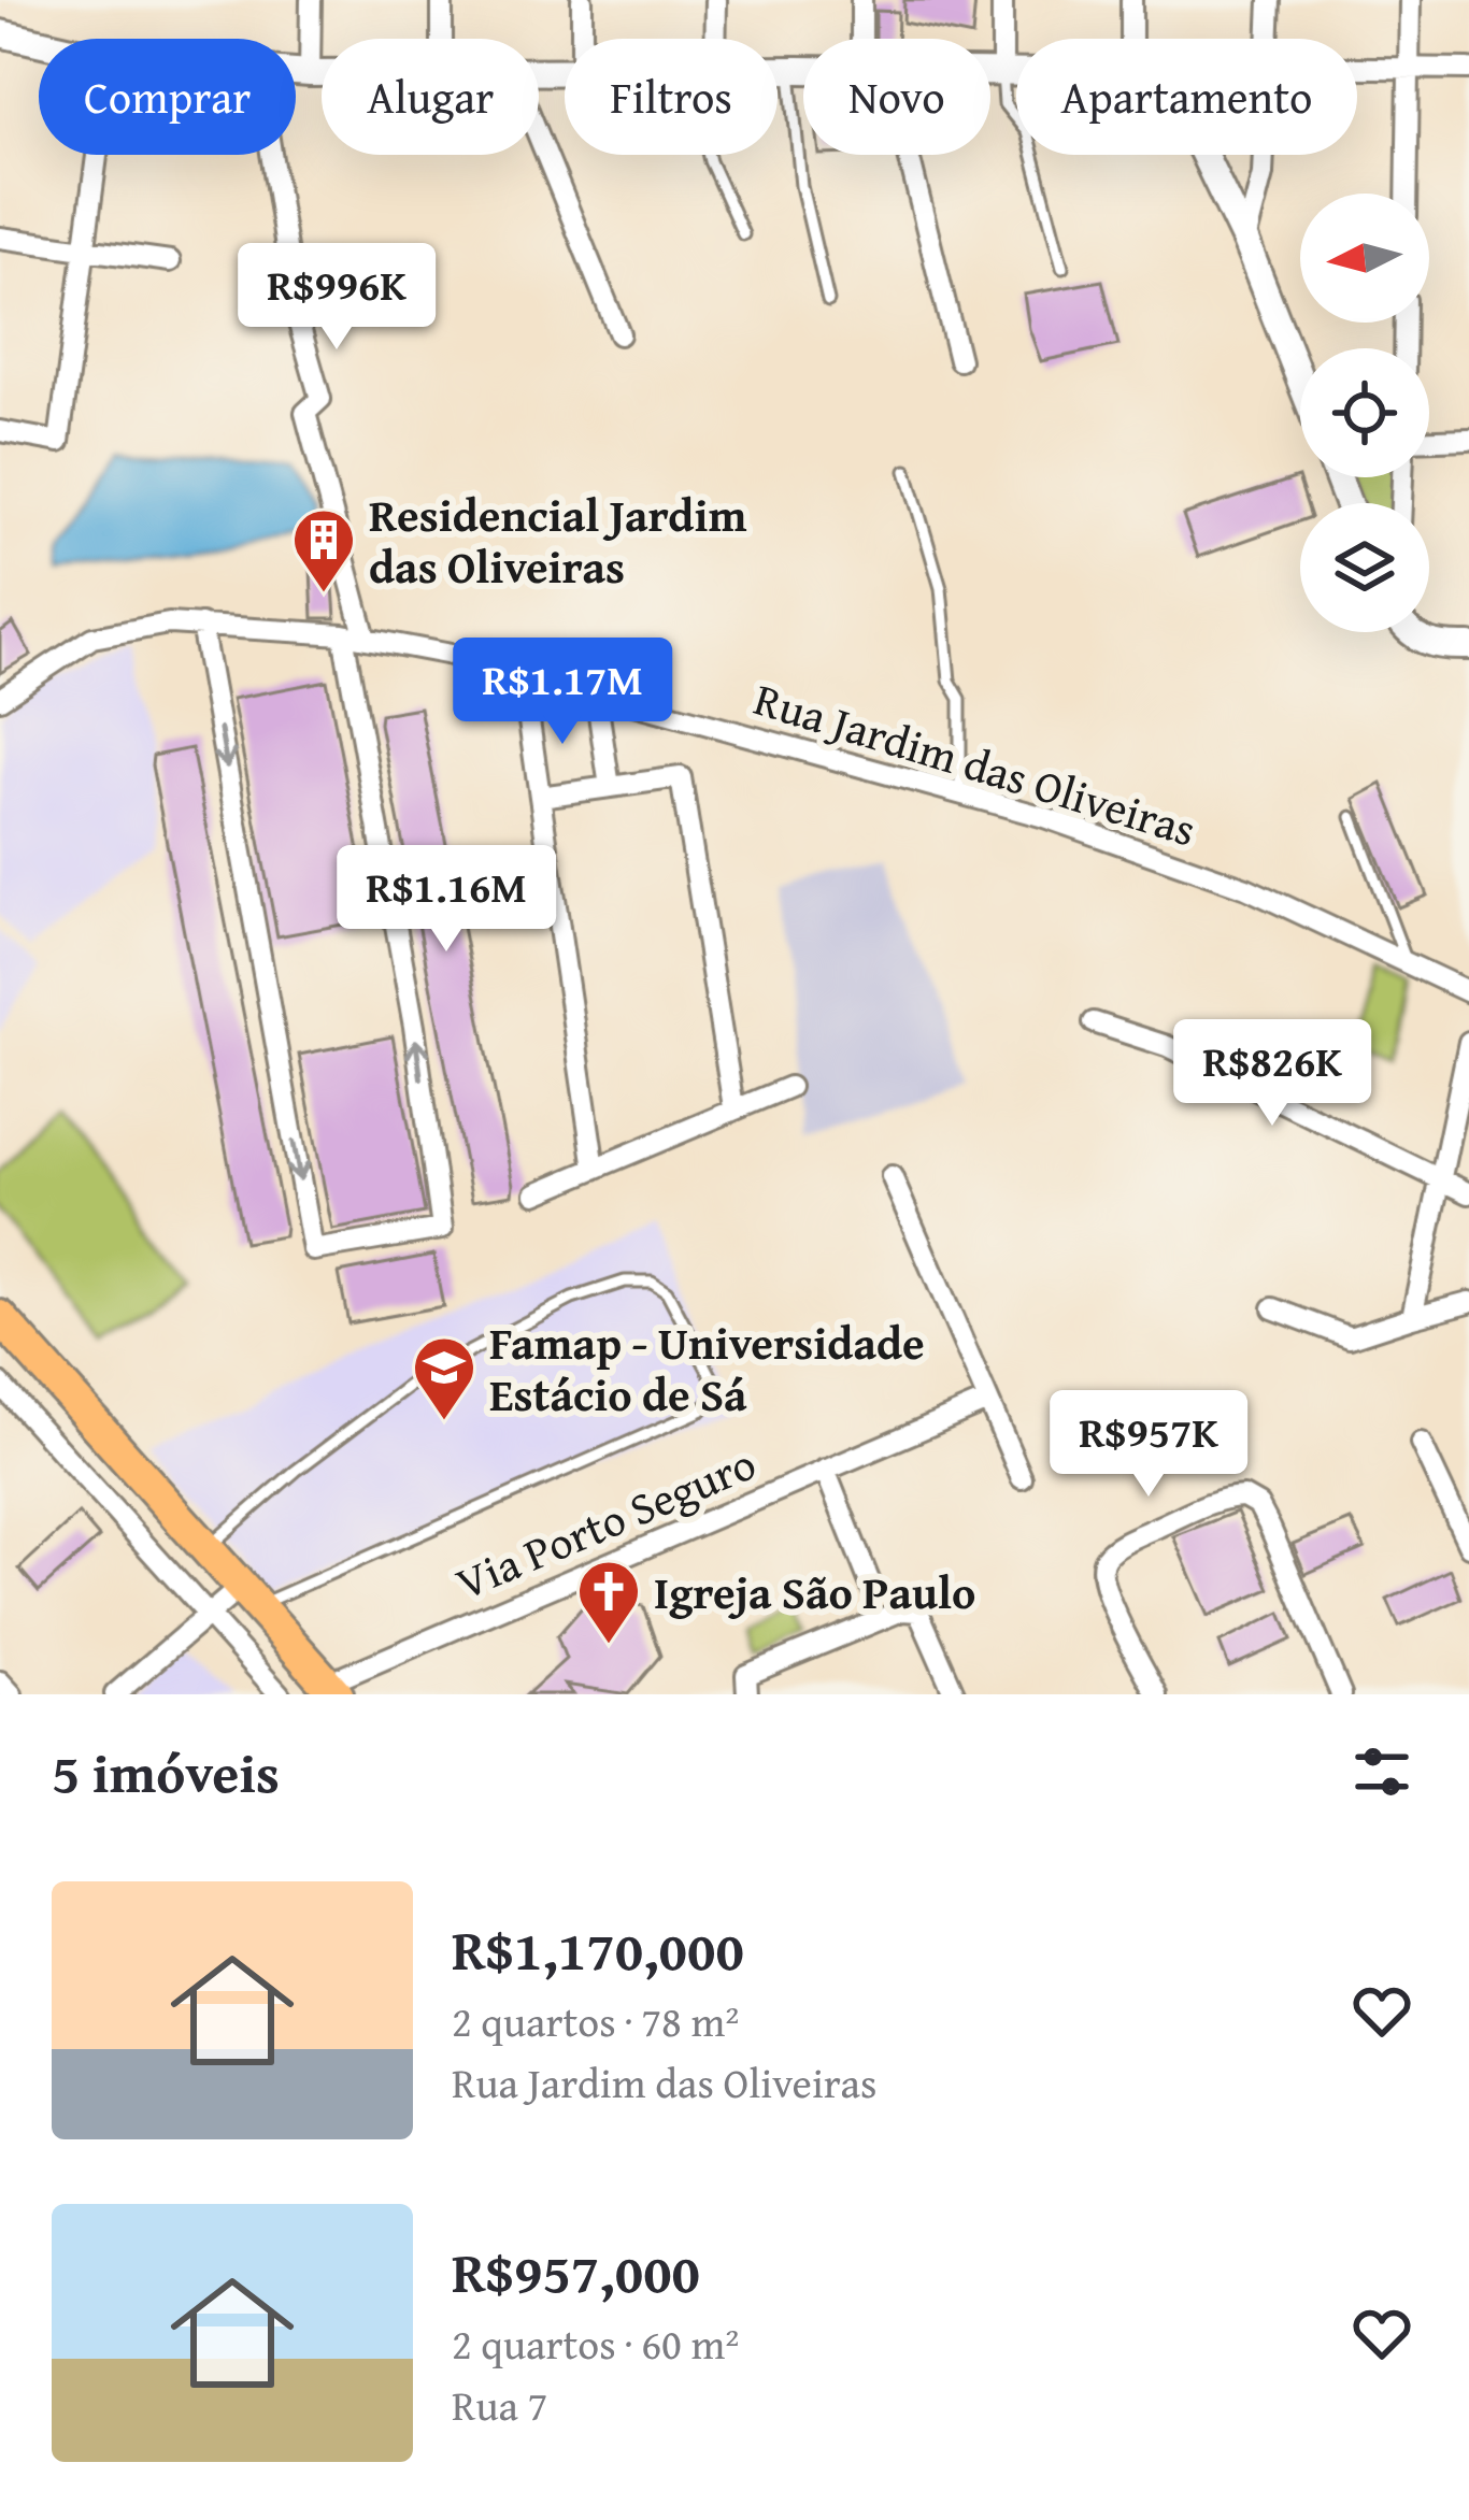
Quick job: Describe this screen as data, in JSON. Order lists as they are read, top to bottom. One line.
{"streets":{"street":["Rua Jardim das Oliveiras","Via Porto Seguro"]},"places":{"building":["Residencial Jardim das Oliveiras"],"school or university":["Famap - Universidade Estácio de Sá"],"church":["Igreja São Paulo"]},"north":"left","page":{"chip":["Comprar","Alugar","Filtros","Novo","Apartamento"],"price":["R$996K","R$1.17M","R$1.16M","R$826K","R$957K"],"heading":"5 imóveis","list":[{"name":"R$1,170,000","note":"2 quartos · 78 m² · Rua Jardim das Oliveiras"},{"name":"R$957,000","note":"2 quartos · 60 m² · Rua 7"}]}}
